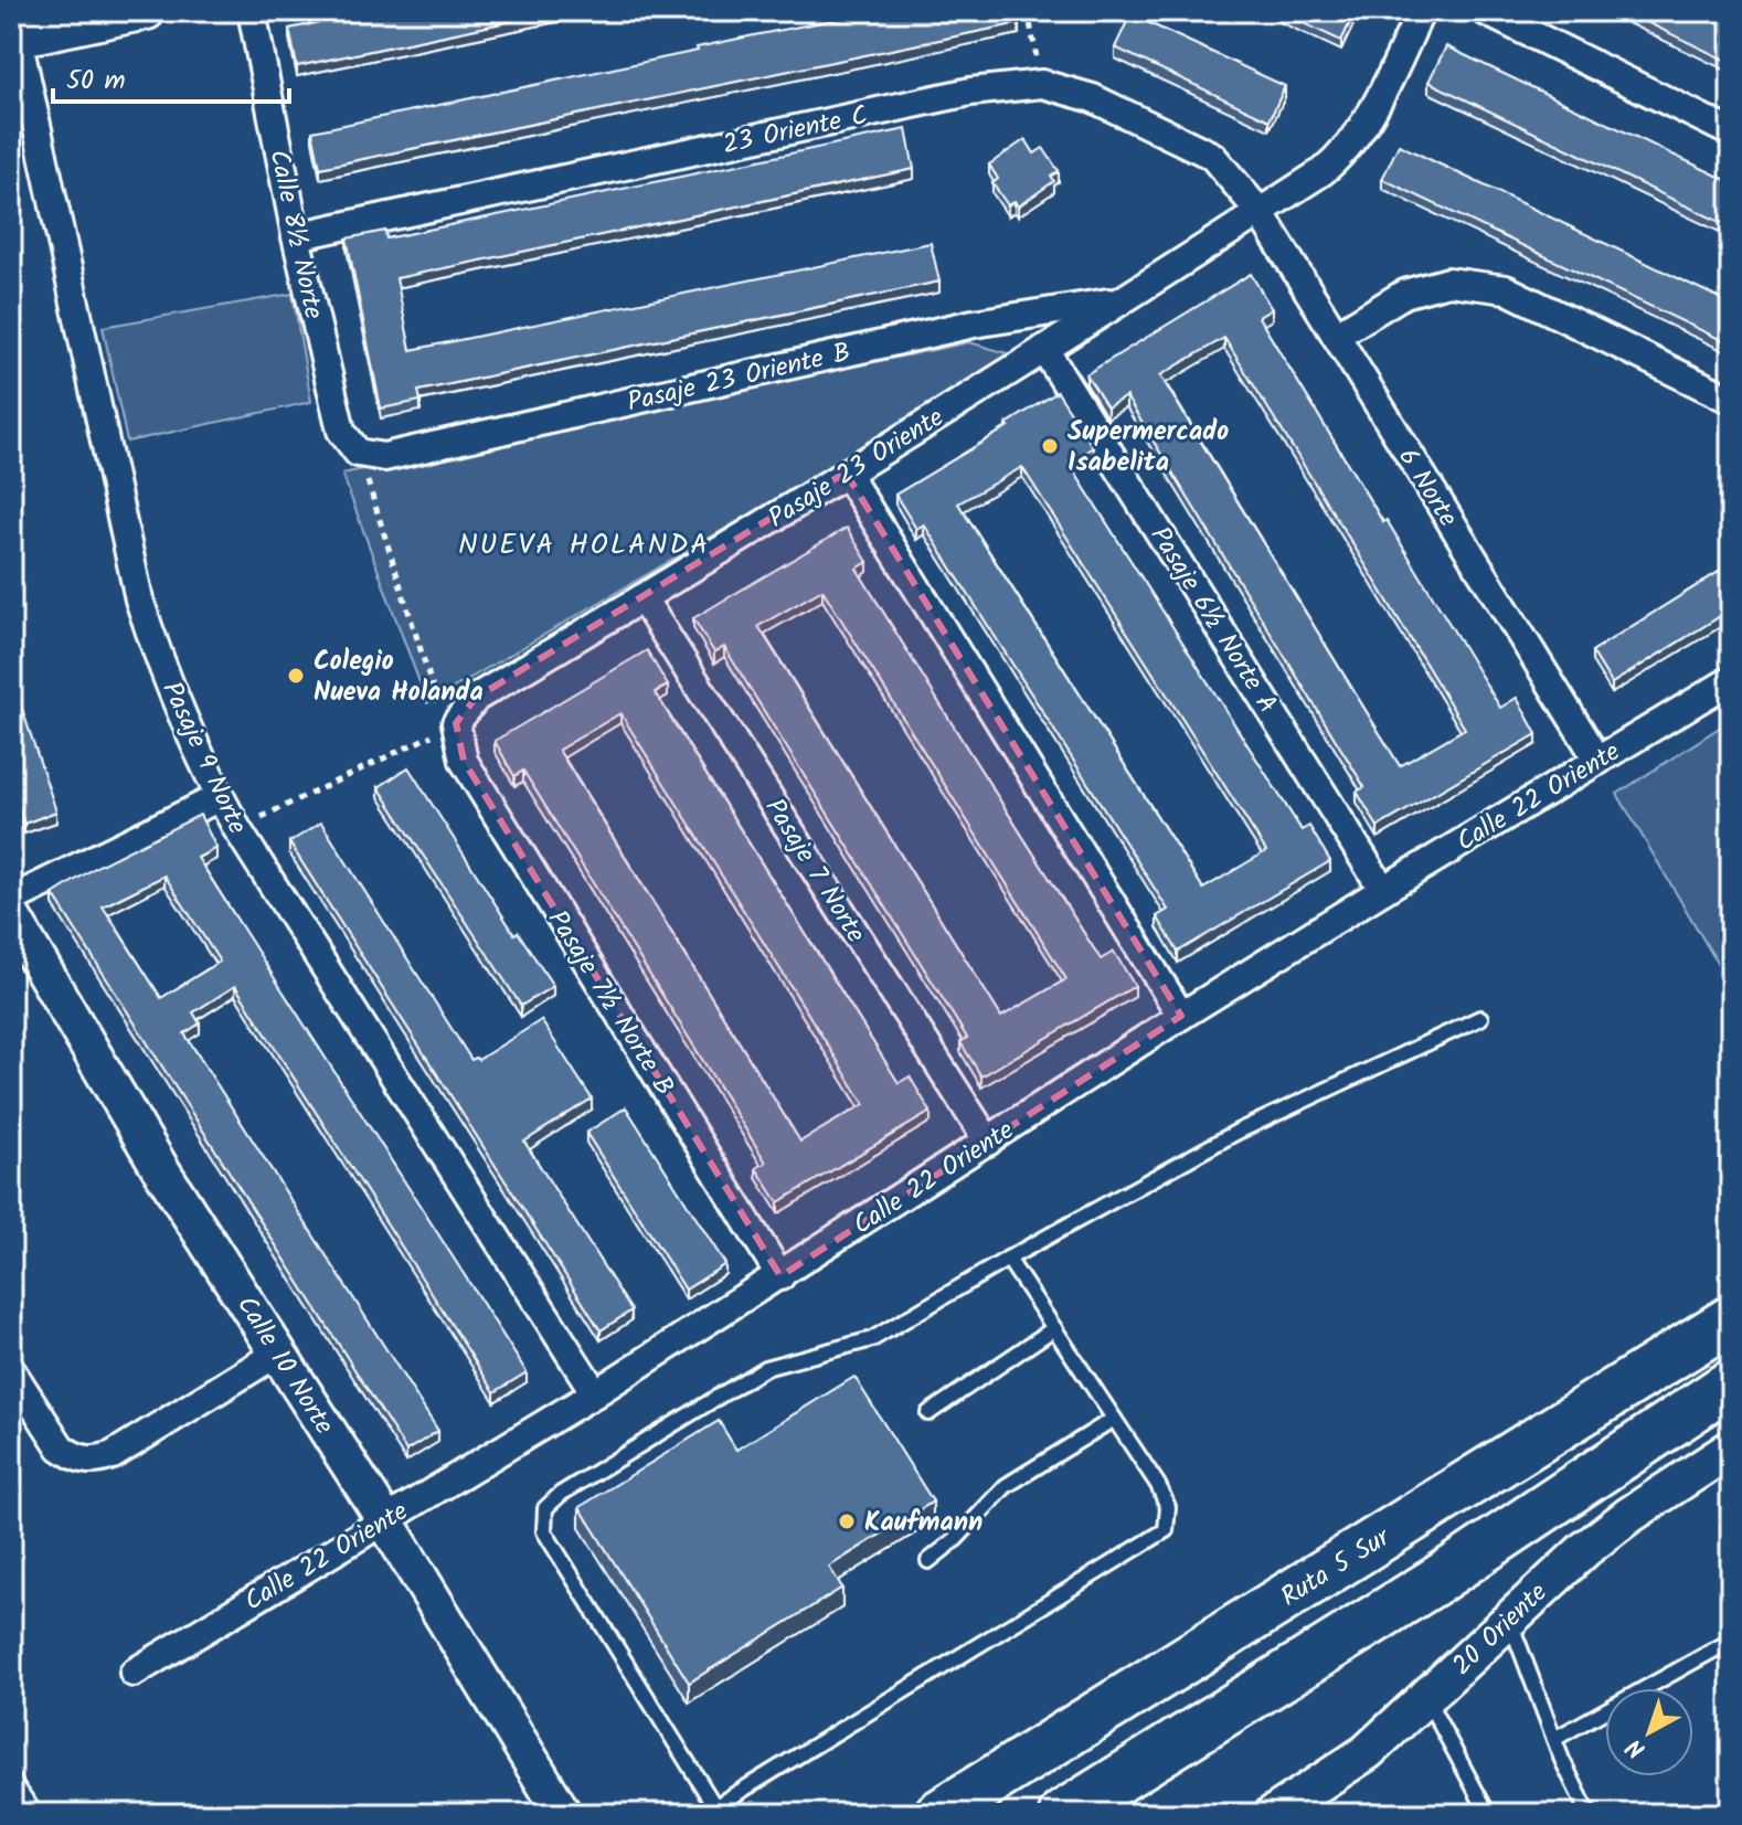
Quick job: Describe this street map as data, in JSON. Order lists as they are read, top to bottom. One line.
{"streets":{"highway":["Ruta 5 Sur"],"street":["23 Oriente C","Calle 8½ Norte","Pasaje 23 Oriente B","Pasaje 23 Oriente","6 Norte","Pasaje 6½ Norte A","Pasaje 9 Norte","Calle 22 Oriente","Pasaje 7 Norte","Pasaje 7½ Norte B","Calle 10 Norte","20 Oriente"]},"crossings":[["23 Oriente C","Calle 8½ Norte"],["23 Oriente C","Pasaje 23 Oriente"],["23 Oriente C","6 Norte"],["Calle 8½ Norte","Pasaje 23 Oriente B"],["Pasaje 23 Oriente B","Pasaje 23 Oriente"],["Pasaje 23 Oriente","6 Norte"],["Pasaje 23 Oriente","Pasaje 6½ Norte A"],["Pasaje 23 Oriente","Pasaje 7 Norte"],["Pasaje 23 Oriente","Pasaje 7½ Norte B"],["6 Norte","Calle 22 Oriente"],["Pasaje 6½ Norte A","Calle 22 Oriente"],["Pasaje 9 Norte","Calle 22 Oriente"],["Calle 22 Oriente","Pasaje 7 Norte"],["Calle 22 Oriente","Pasaje 7½ Norte B"],["Calle 22 Oriente","Calle 10 Norte"]],"districts":["NUEVA HOLANDA"],"places":["Supermercado Isabelita","Colegio Nueva Holanda","Kaufmann"],"scale_bar":"50 m","north":"bottom left"}
